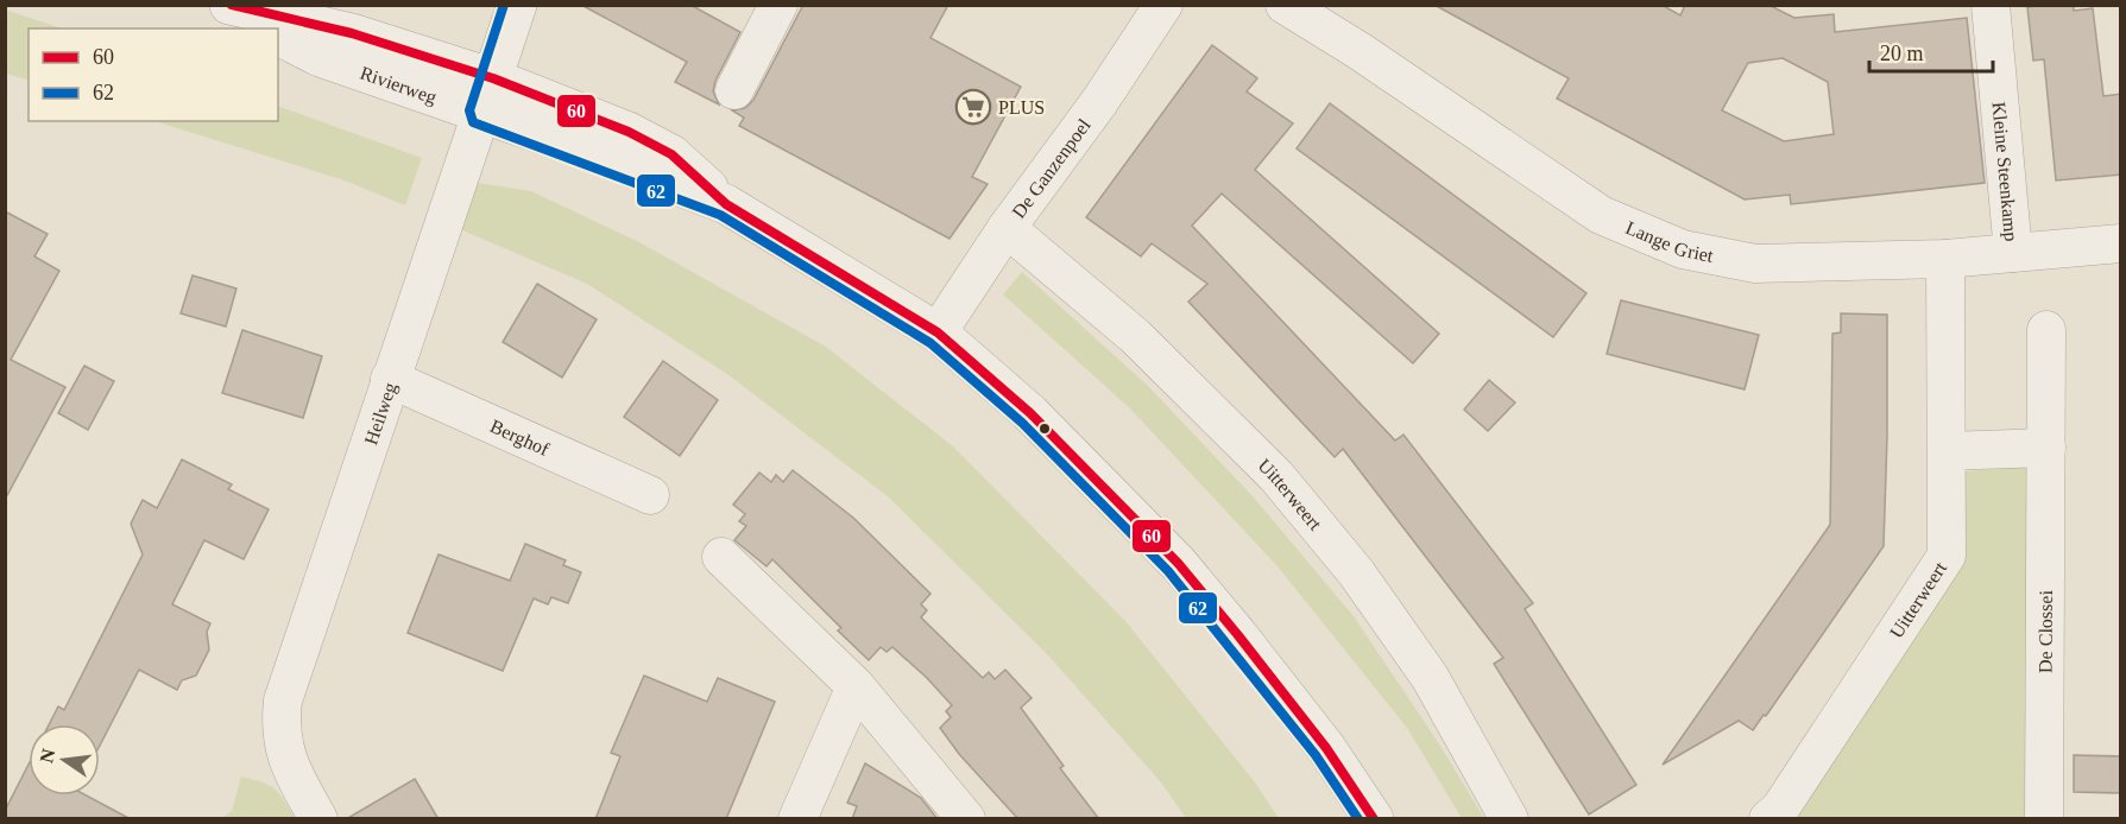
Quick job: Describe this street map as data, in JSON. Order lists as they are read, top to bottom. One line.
{"streets":{"street":["Rivierweg","De Ganzenpoel","Kleine Steenkamp","Lange Griet","Heilweg","Berghof","Uitterweert","De Clossei"]},"crossings":[["Rivierweg","De Ganzenpoel"],["Rivierweg","Heilweg"],["De Ganzenpoel","Uitterweert"],["Kleine Steenkamp","Lange Griet"],["Lange Griet","Uitterweert"],["Heilweg","Berghof"]],"places":{"supermarket":["PLUS"]},"lines":["transit line 60","transit line 62"],"legend":["60","62"],"scale_bar":"20 m","north":"left"}
